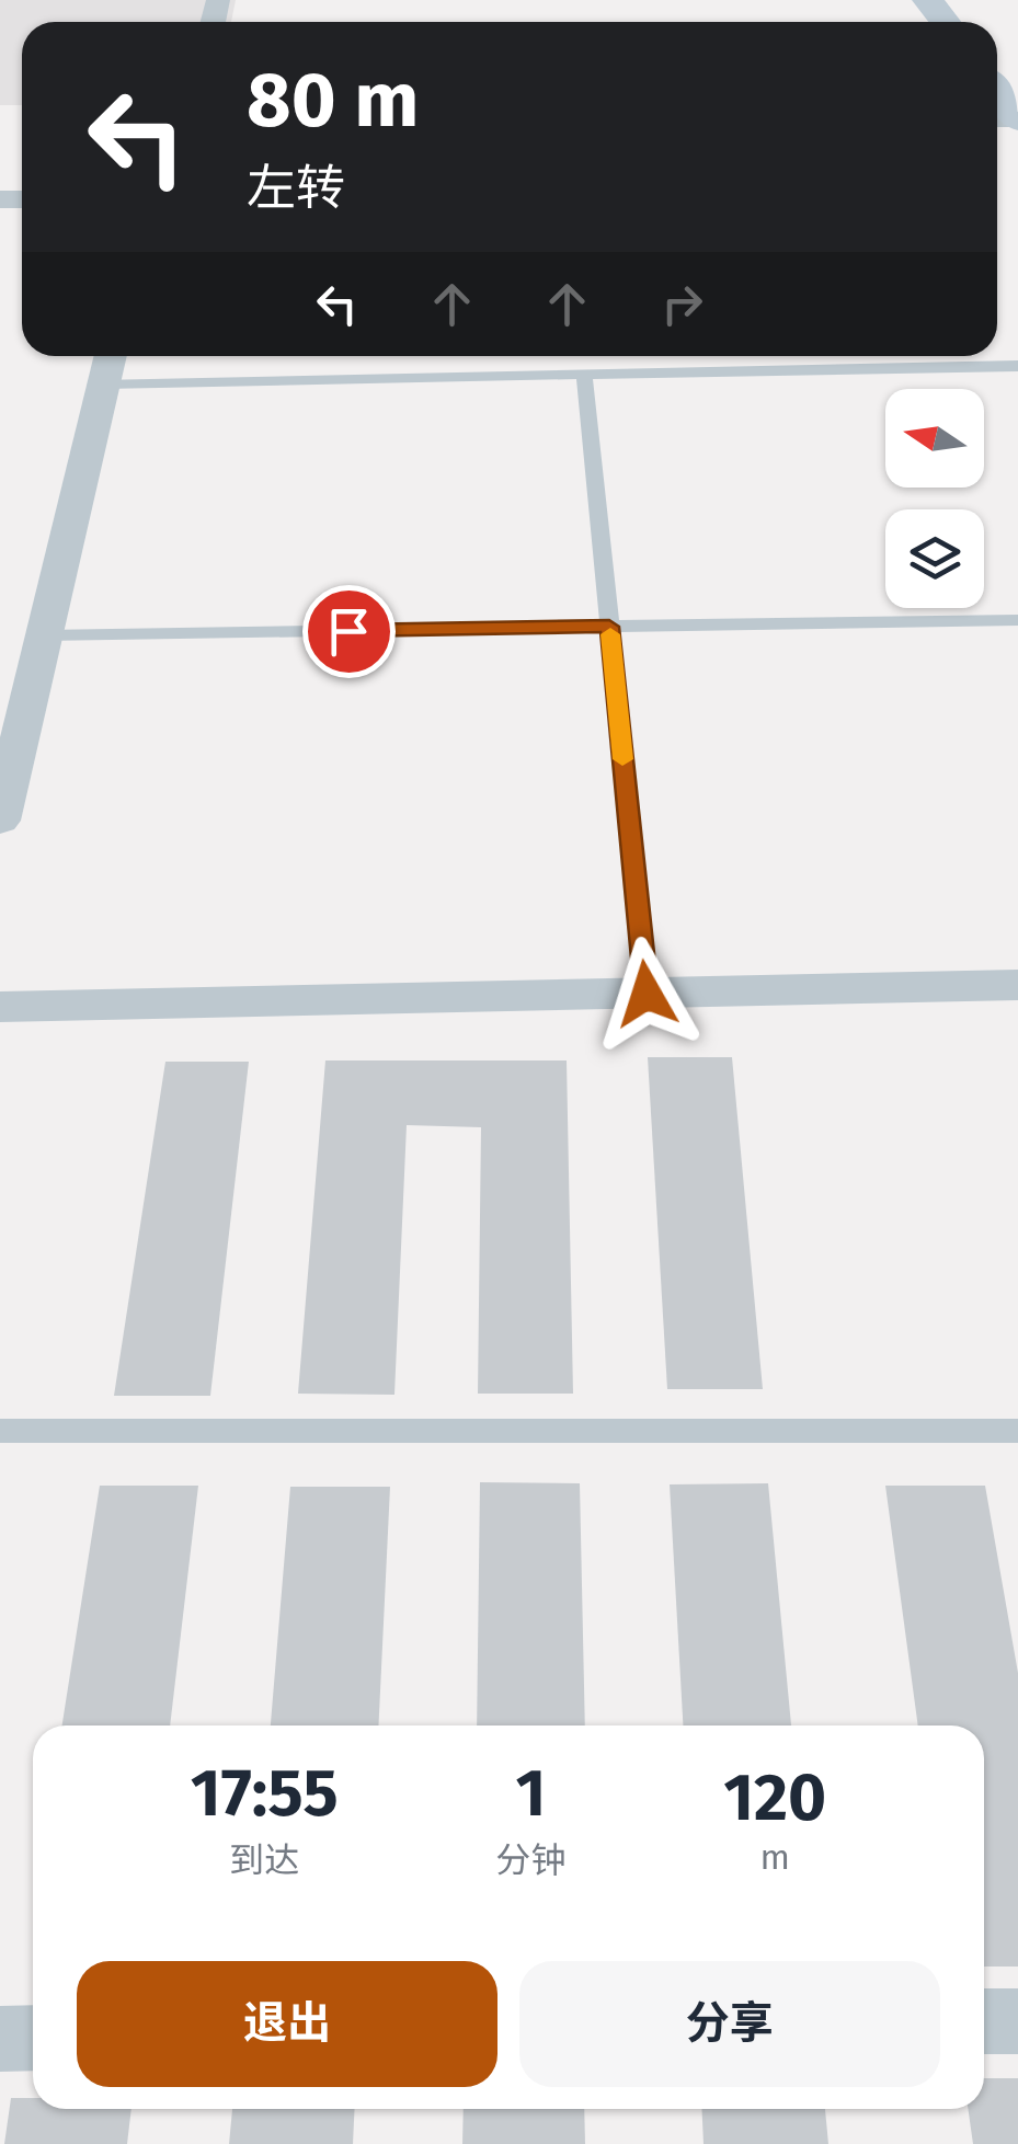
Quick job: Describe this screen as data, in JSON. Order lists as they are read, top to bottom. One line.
{"north":"left","page":{"turn":["80 m","左转"],"eta":["17:55","到达","1","分钟","120","m"],"buttons":["退出","分享"]}}
